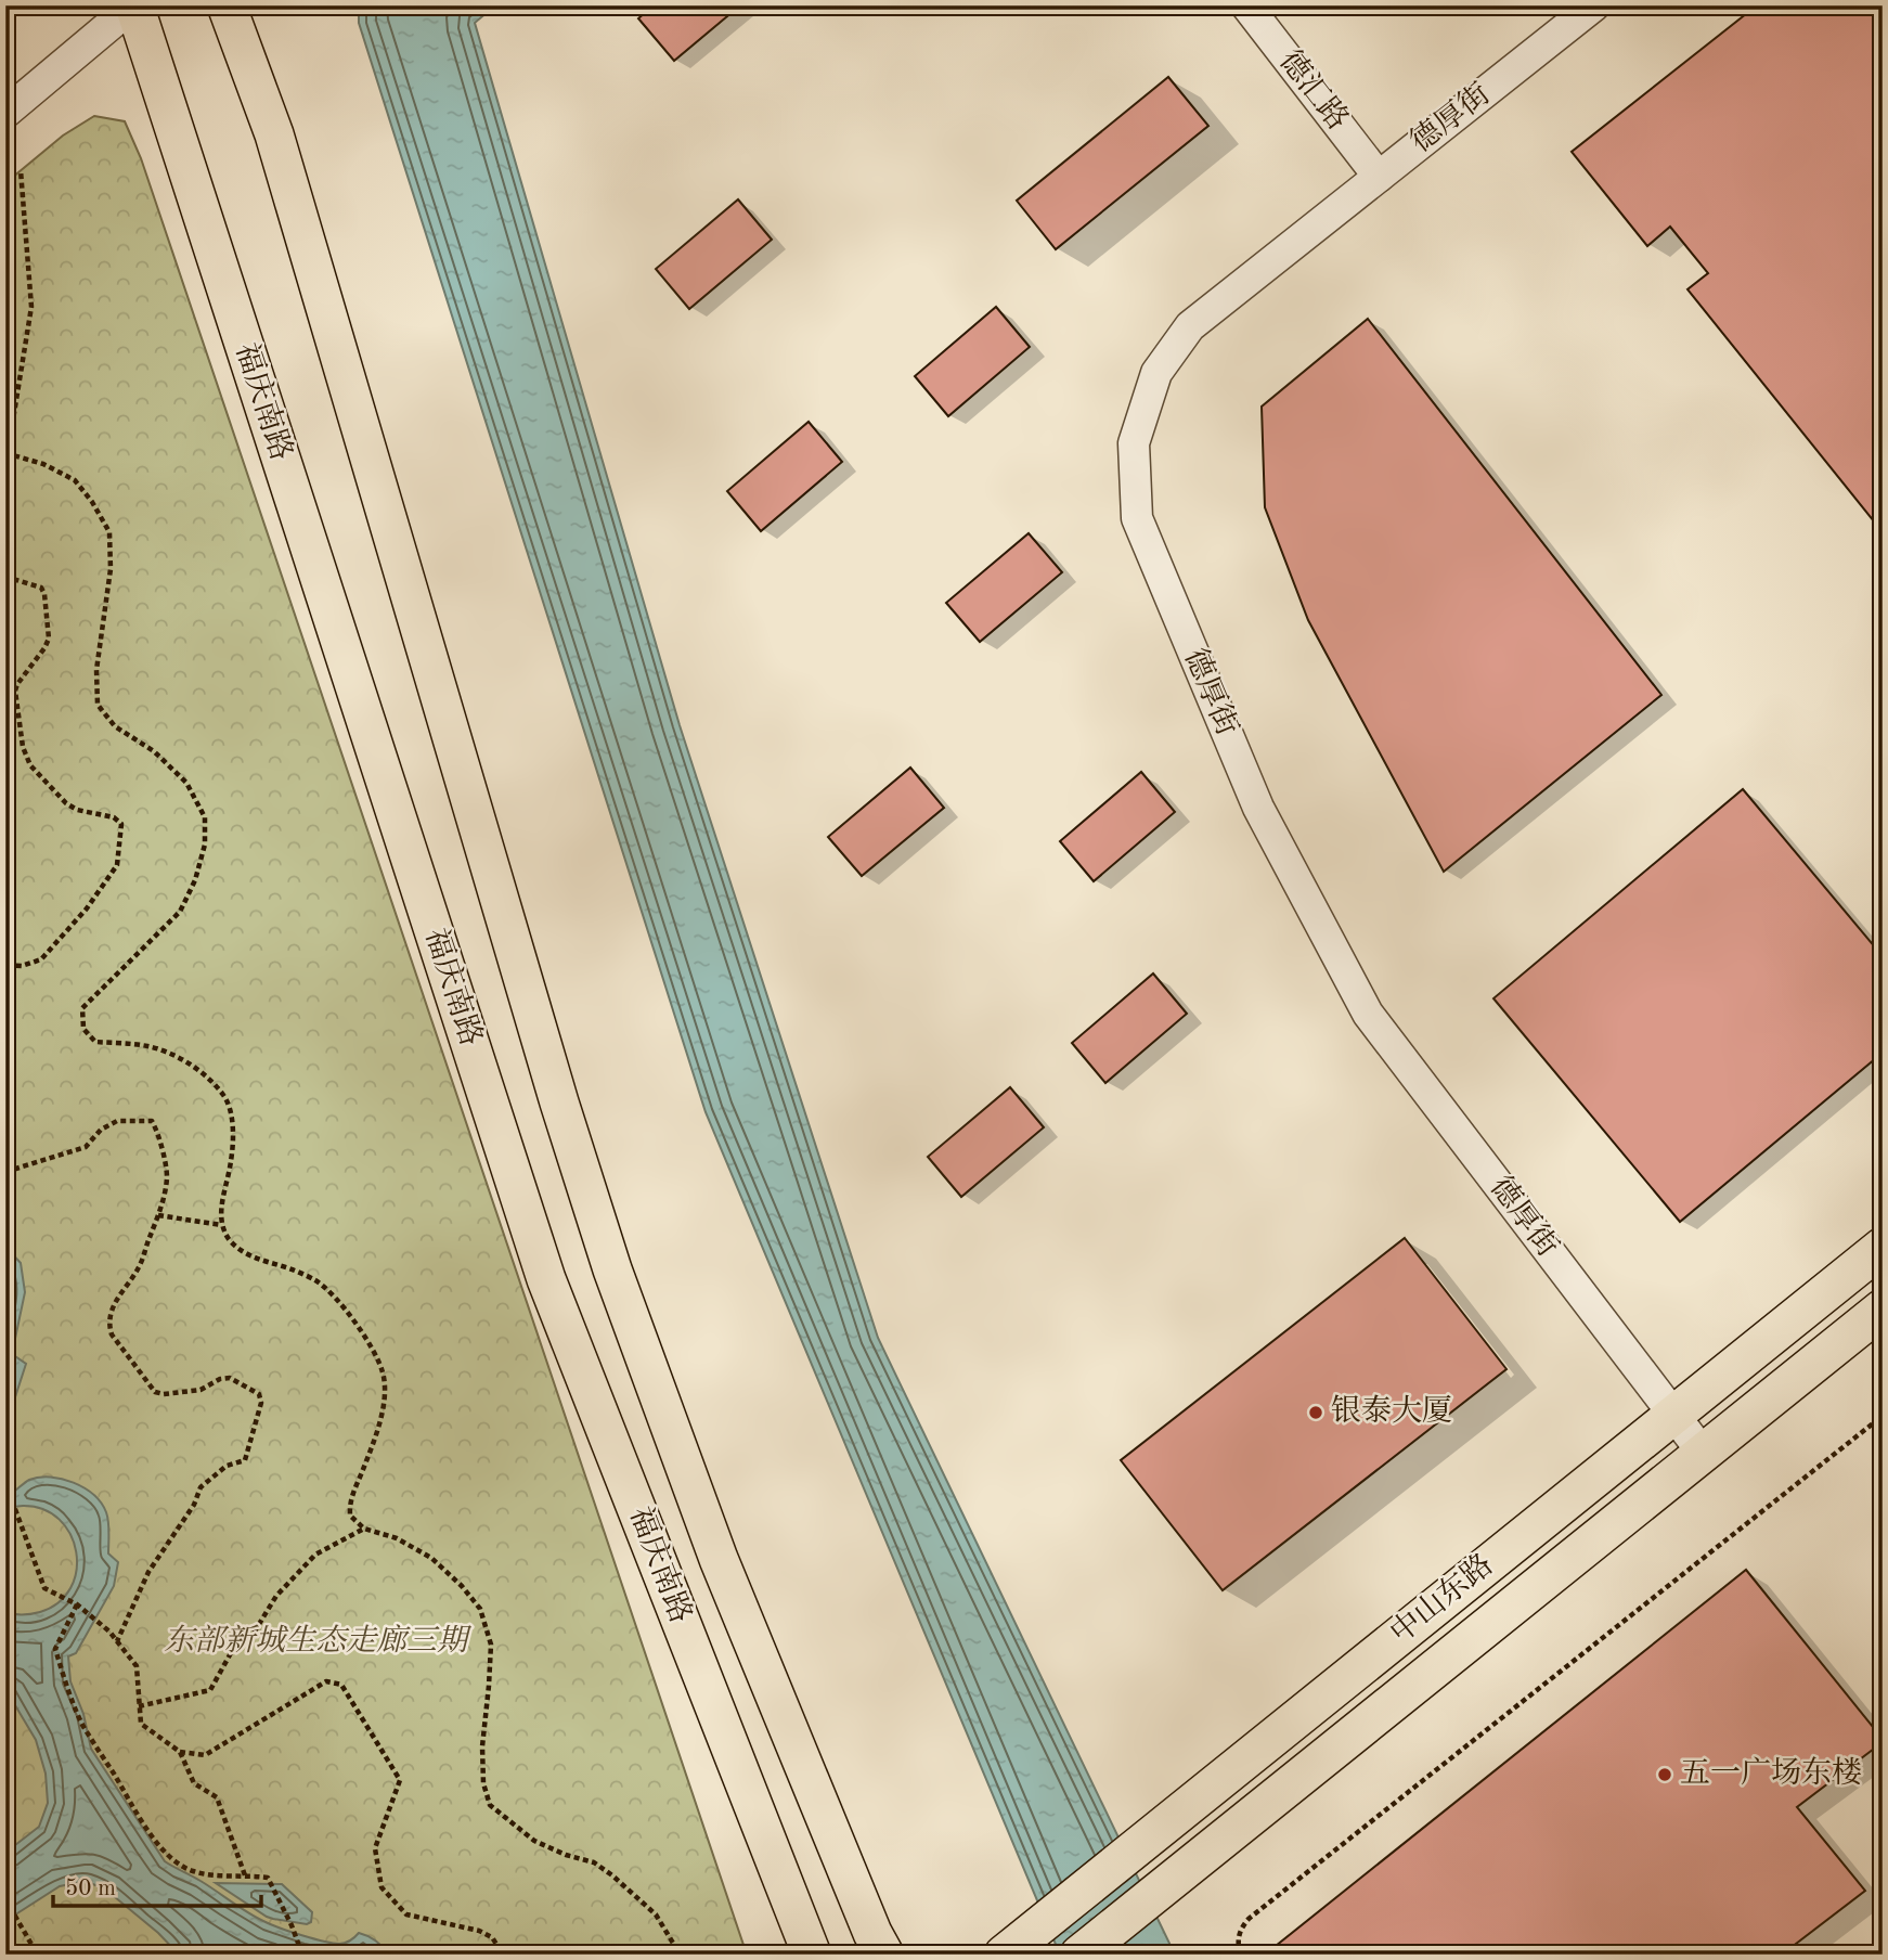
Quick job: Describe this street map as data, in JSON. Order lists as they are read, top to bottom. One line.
{"streets":{"main road":["福庆南路","中山东路"],"street":["德汇路","德厚街"]},"crossings":[["德汇路","德厚街"],["德厚街","中山东路"]],"parks":["东部新城生态走廊三期"],"places":["银泰大厦","五一广场东楼"],"scale_bar":"50 m"}
